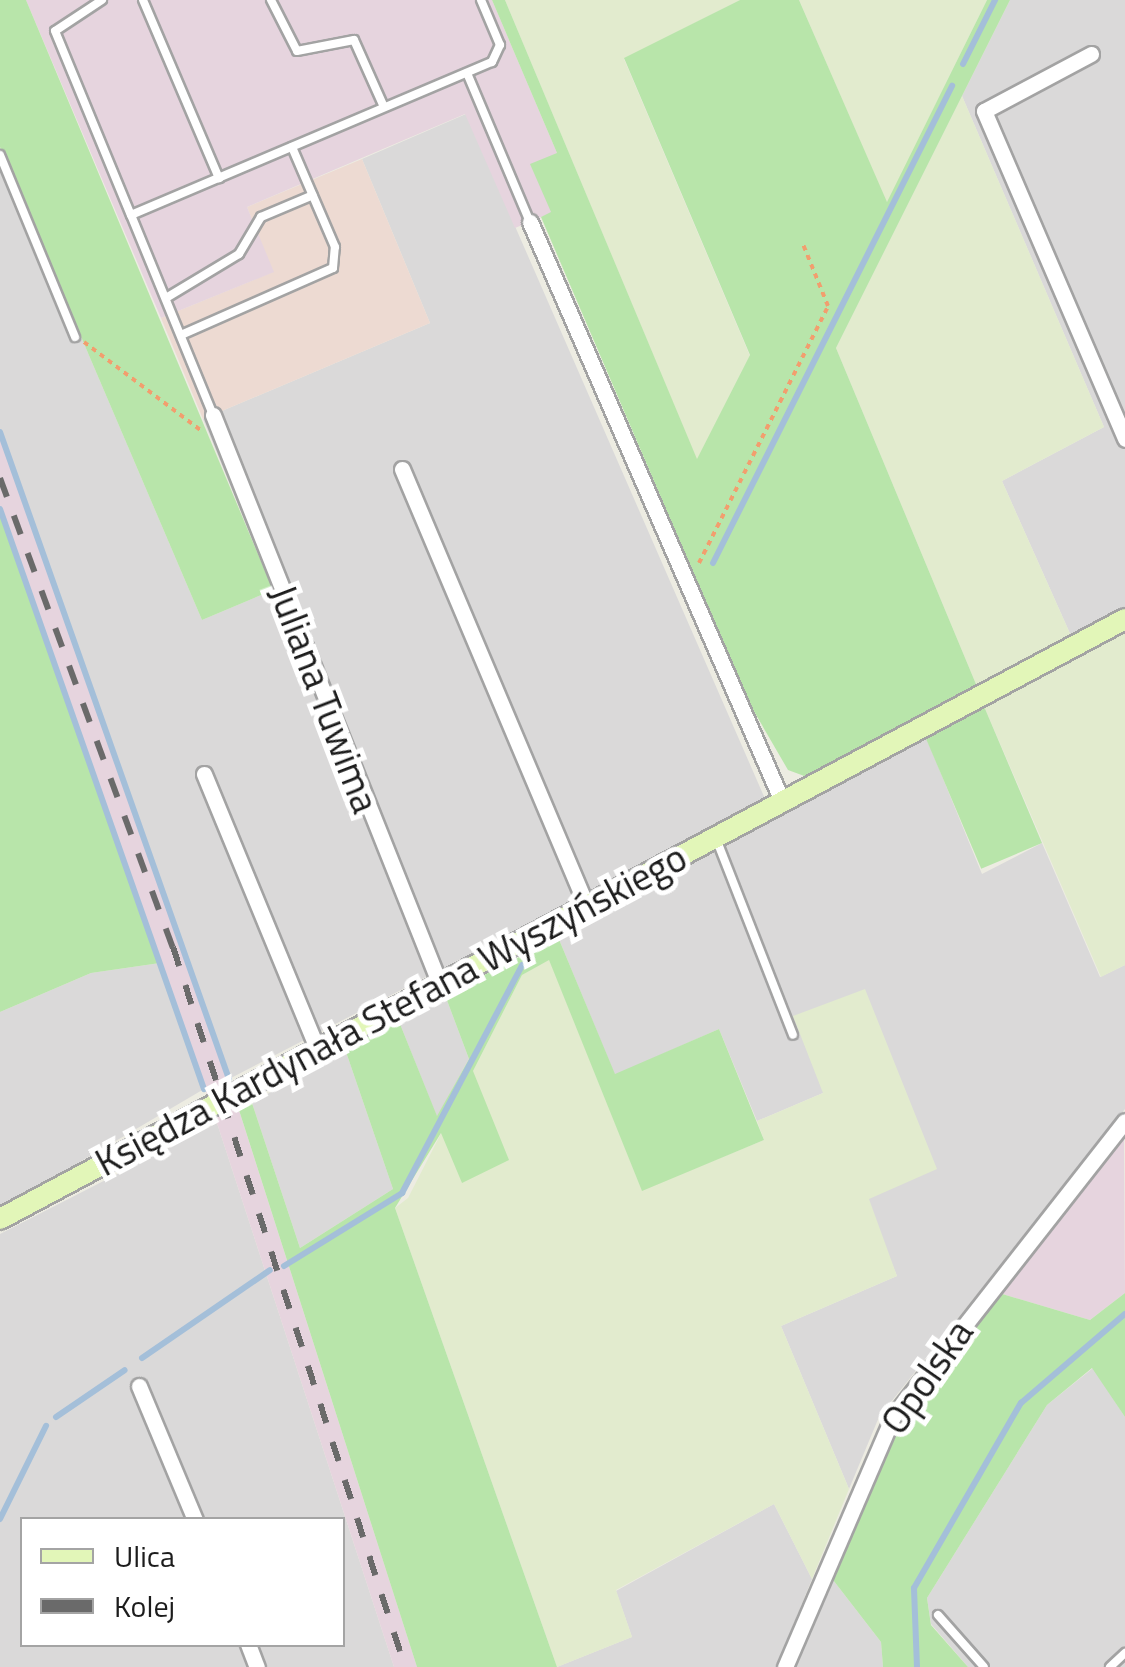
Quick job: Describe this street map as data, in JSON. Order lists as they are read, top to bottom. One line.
{"streets":{"street":["Juliana Tuwima","Księdza Kardynała Stefana Wyszyńskiego","Opolska"]},"crossings":[["Juliana Tuwima","Księdza Kardynała Stefana Wyszyńskiego"]],"legend":["Ulica","Kolej"]}
